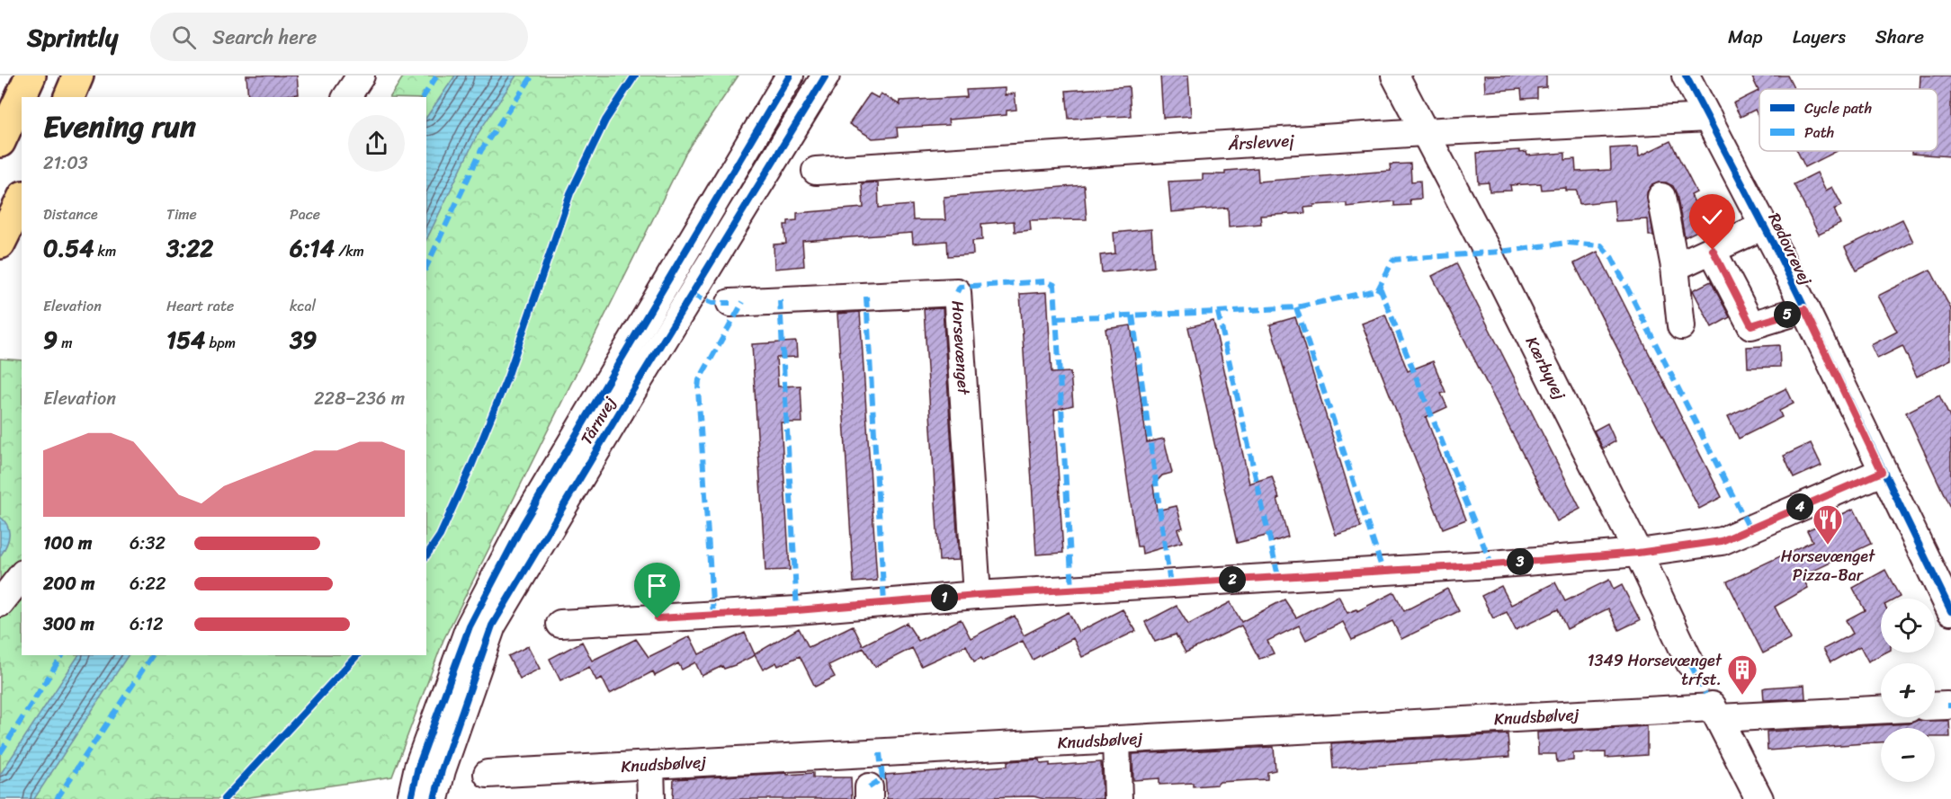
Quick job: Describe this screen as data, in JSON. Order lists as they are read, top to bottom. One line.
{"streets":{"street":["Årslevvej","Rødovrevej","Horsevænget","Kærbyvej","Tårnvej","Knudsbølvej"]},"crossings":[["Årslevvej","Rødovrevej"],["Årslevvej","Kærbyvej"]],"places":{"restaurant":["Horsevænget Pizza-Bar"],"building":["1349 Horsevænget trfst."]},"legend":["Cycle path","Path"],"page":{"header":"Sprintly","search":"Search here","nav":["Map","Layers","Share"],"heading":["Evening run","21:03"],"stats":[["Distance","0.54 km"],["Time","3:22"],["Pace","6:14 /km"],["Elevation","9 m"],["Heart rate","154 bpm"],["kcal","39"]],"pins":["5","4","3","2","1"],"chart":["Elevation","228–236 m"],"list":[{"name":"100 m","note":"6:32"},{"name":"200 m","note":"6:22"},{"name":"300 m","note":"6:12"}],"map_buttons":["+","−"]}}
